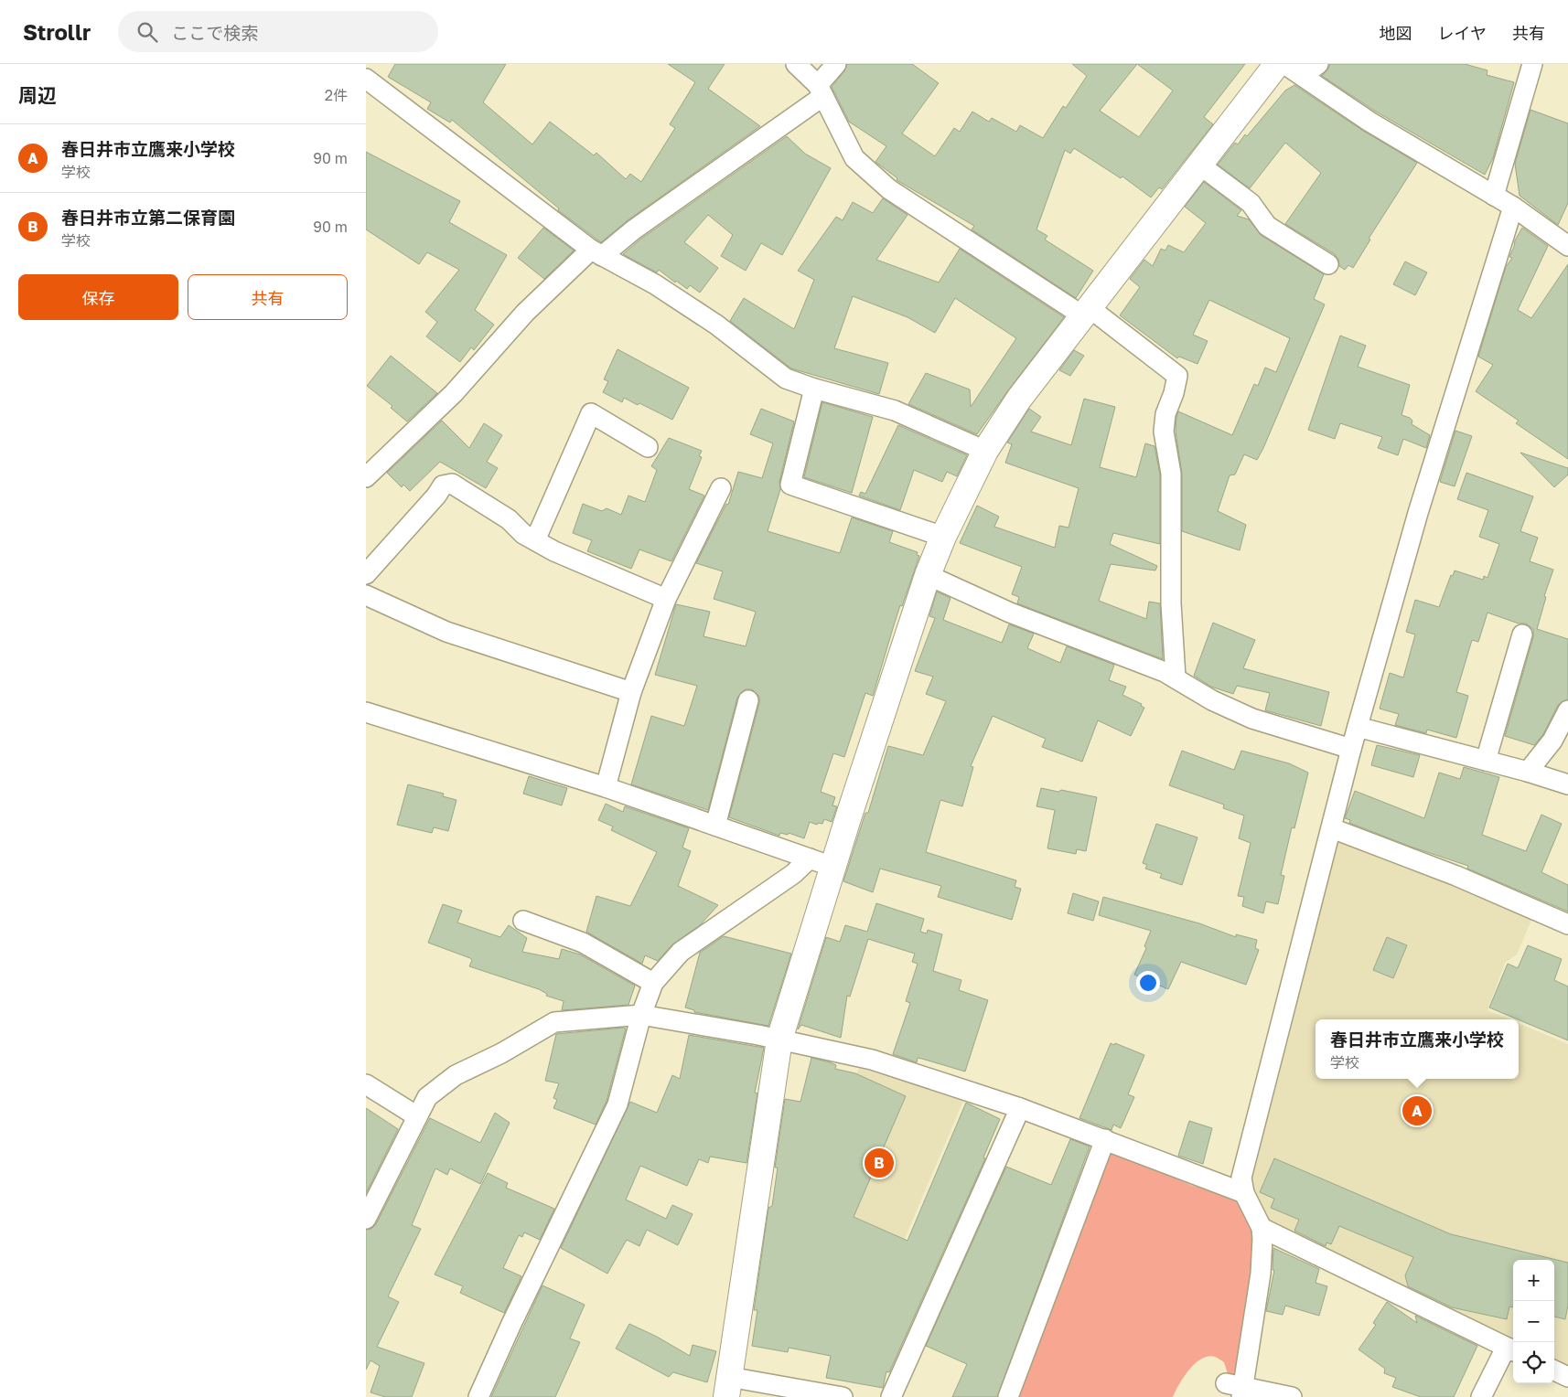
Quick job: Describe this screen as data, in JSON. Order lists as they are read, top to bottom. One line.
{"page":{"header":"Strollr","search":"ここで検索","nav":["地図","レイヤ","共有"],"heading":["周辺","2件"],"list":[{"mark":"A","name":"春日井市立鷹来小学校","note":"学校","value":"90 m"},{"mark":"B","name":"春日井市立第二保育園","note":"学校","value":"90 m"}],"buttons":["保存","共有"],"popup":["春日井市立鷹来小学校","学校"],"pins":["A","B"],"map_buttons":["+","−"]}}
